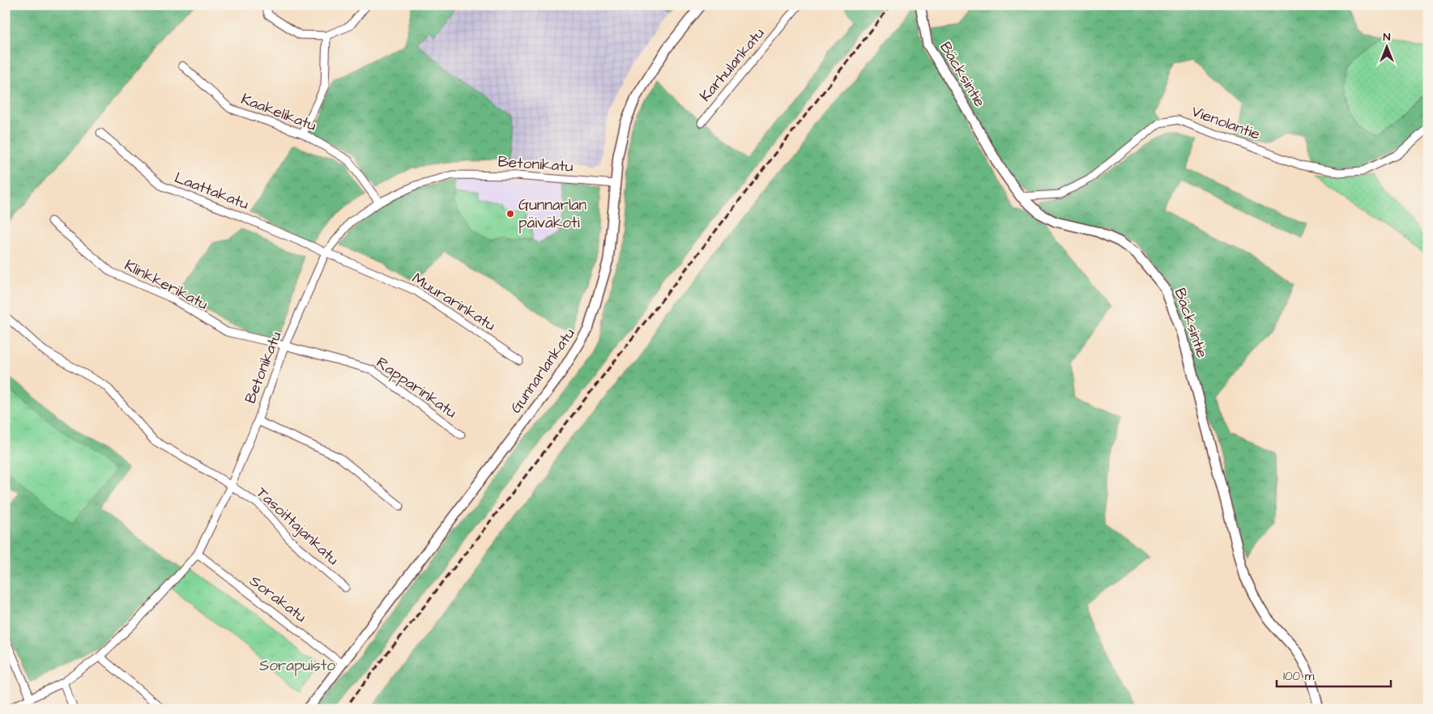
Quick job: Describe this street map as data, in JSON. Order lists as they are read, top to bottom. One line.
{"streets":{"street":["Karhulankatu","Bäcksintie","Kaakelikatu","Vienolantie","Betonikatu","Laattakatu","Klinkkerikatu","Muurarinkatu","Gunnarlankatu","Rapparinkatu","Tasoittajankatu","Sorakatu"]},"crossings":[["Bäcksintie","Vienolantie"],["Kaakelikatu","Betonikatu"],["Betonikatu","Laattakatu"],["Betonikatu","Klinkkerikatu"],["Betonikatu","Muurarinkatu"],["Betonikatu","Gunnarlankatu"],["Betonikatu","Rapparinkatu"],["Betonikatu","Tasoittajankatu"],["Betonikatu","Sorakatu"],["Laattakatu","Muurarinkatu"],["Klinkkerikatu","Rapparinkatu"],["Gunnarlankatu","Sorakatu"]],"parks":["Sorapuisto"],"places":["Gunnarlan päiväkoti"],"scale_bar":"100 m","north":"top"}
